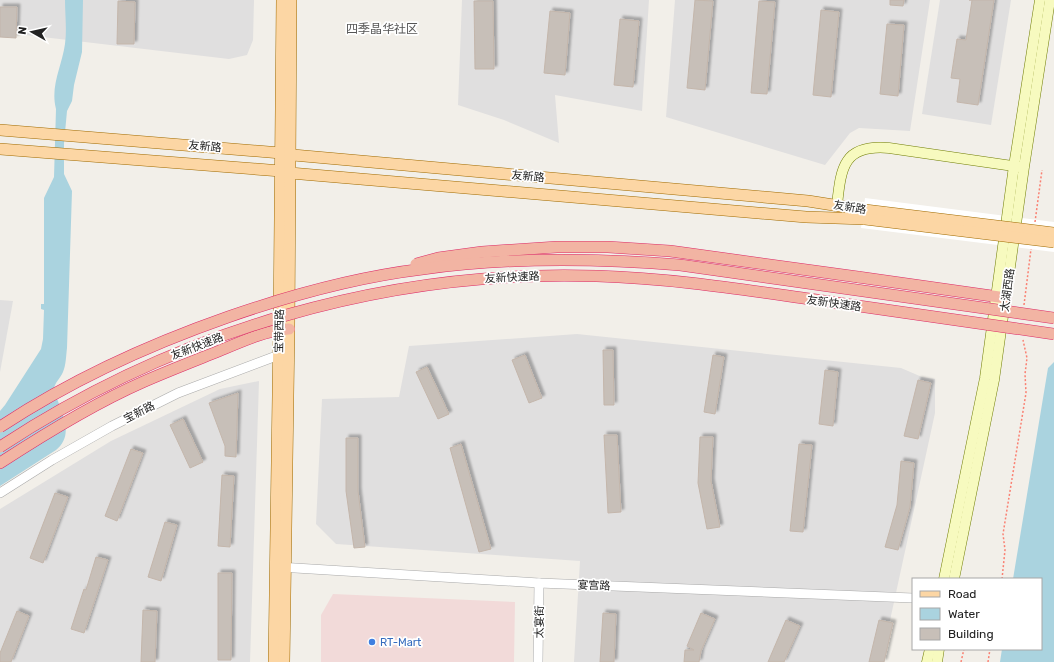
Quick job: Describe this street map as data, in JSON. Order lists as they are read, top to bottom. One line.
{"streets":{"highway":["友新快速路"],"main road":["友新路","太湖西路","宝带西路"],"street":["宝新路","宴宫路","太宴街"]},"crossings":[["友新路","宝带西路"],["宝带西路","宝新路"],["宝带西路","宴宫路"],["宴宫路","太宴街"]],"districts":["四季晶华社区"],"places":["RT-Mart"],"legend":["Road","Water","Building"],"north":"left"}
